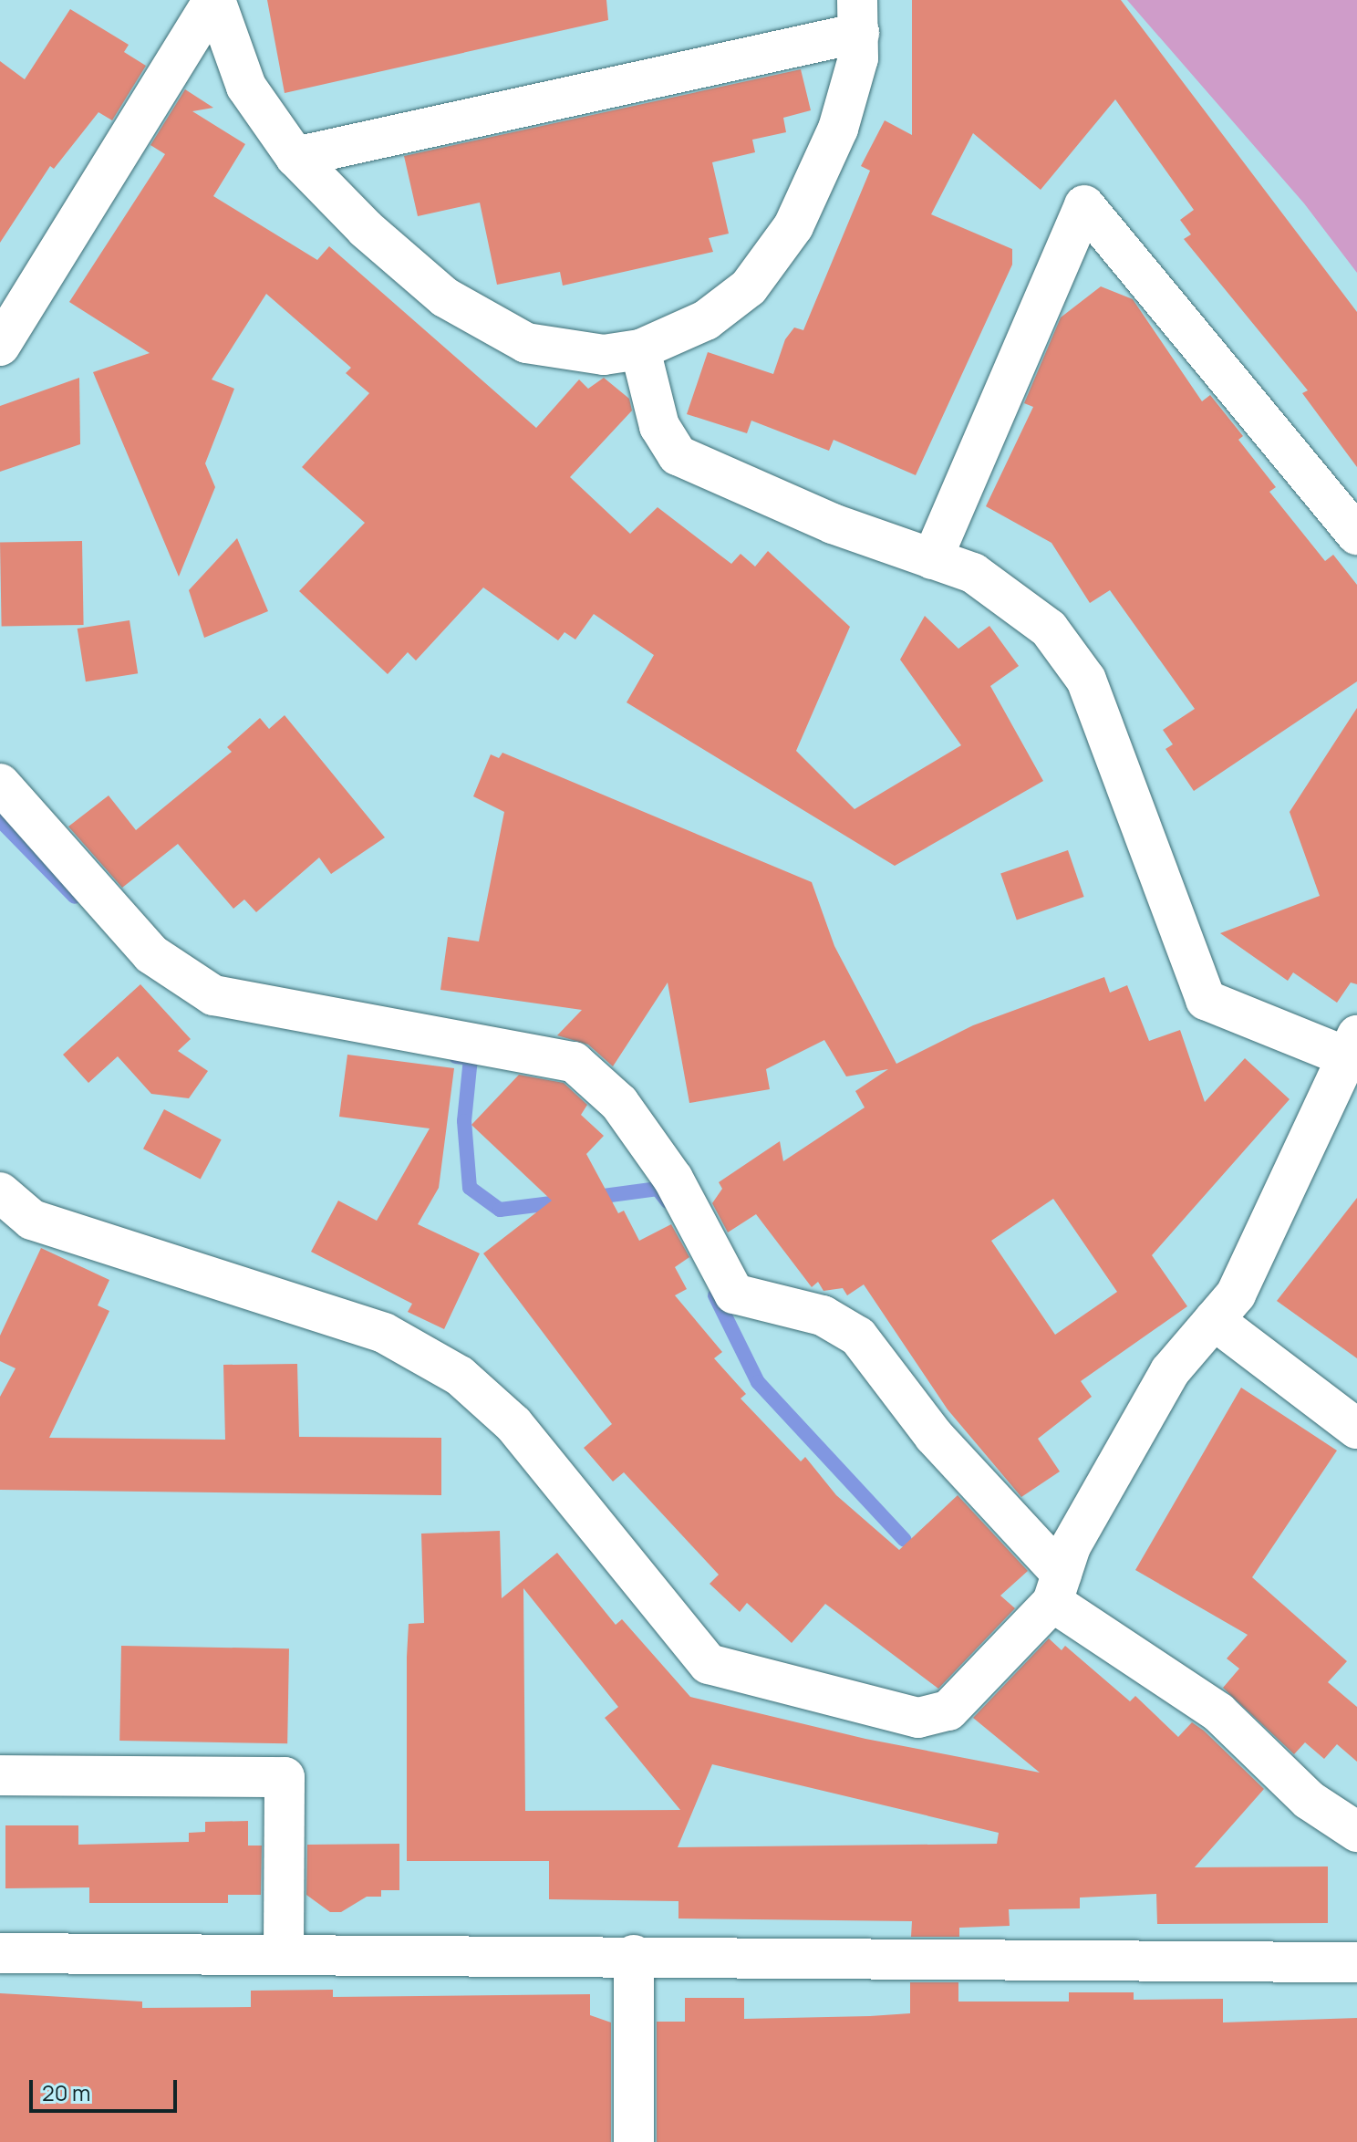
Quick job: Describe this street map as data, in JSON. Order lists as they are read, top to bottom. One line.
{"scale_bar":"20 m"}
